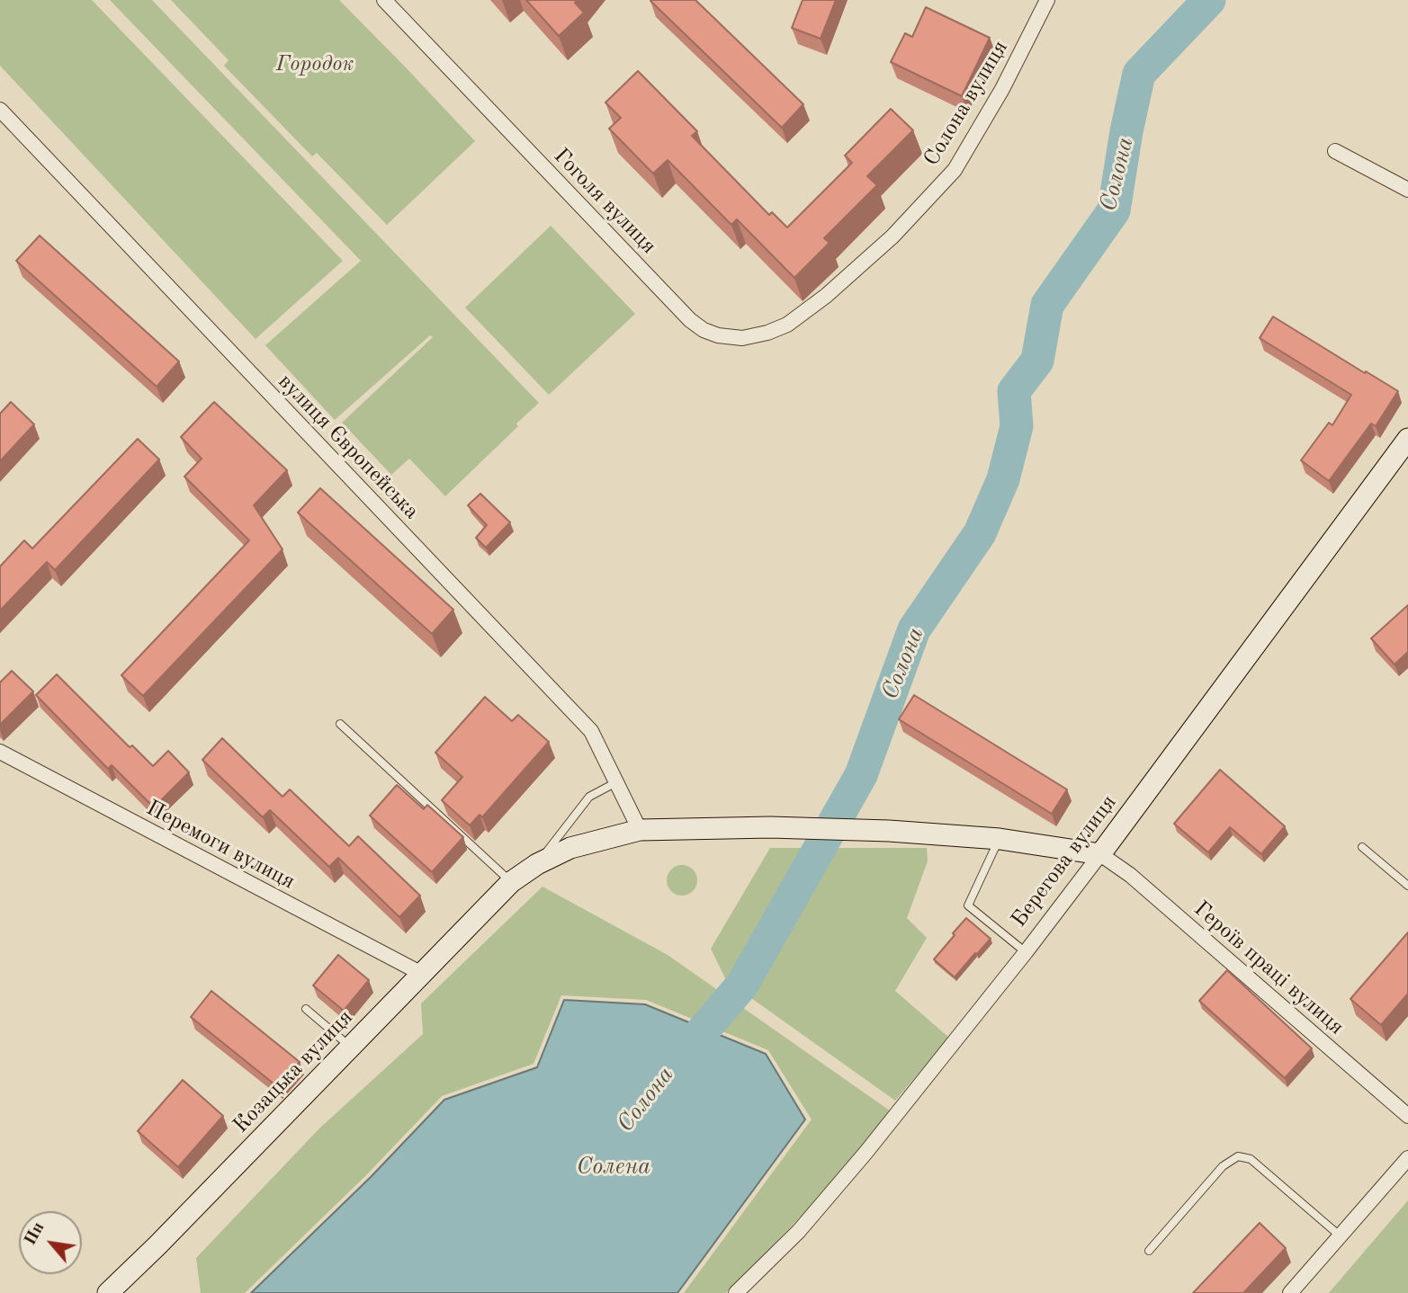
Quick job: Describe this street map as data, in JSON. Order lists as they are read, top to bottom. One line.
{"streets":{"main road":["Берегова вулиця","Козацька вулиця"],"street":["Солона вулиця","Гоголя вулиця","вулиця Європейська","Перемоги вулиця","Героїв праці вулиця"]},"crossings":[["Солона вулиця","Гоголя вулиця"],["вулиця Європейська","Козацька вулиця"],["Перемоги вулиця","Козацька вулиця"],["Берегова вулиця","Героїв праці вулиця"],["Берегова вулиця","Козацька вулиця"],["Героїв праці вулиця","Козацька вулиця"]],"water":["Солона","Солена"],"parks":["Городок"],"north":"top left"}
